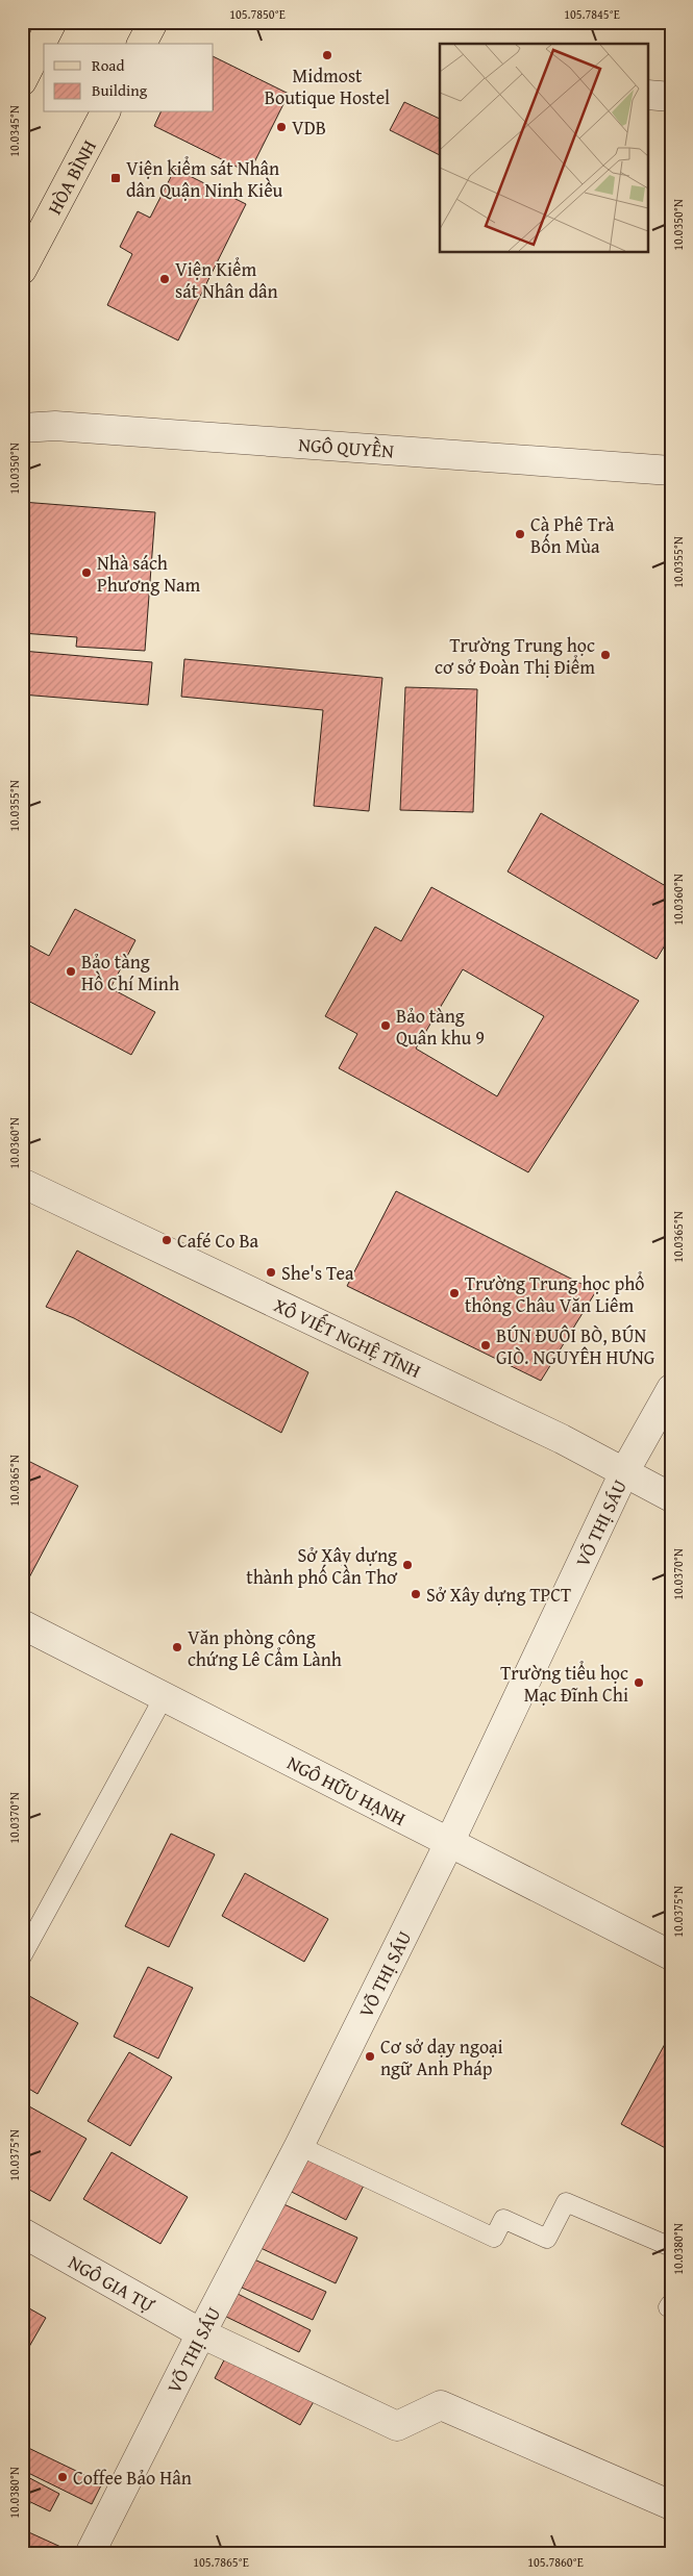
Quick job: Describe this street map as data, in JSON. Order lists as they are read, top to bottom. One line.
{"streets":{"main road":["HÒA BÌNH"],"street":["NGÔ QUYỀN","XÔ VIẾT NGHỆ TĨNH","VÕ THỊ SÁU","NGÔ HỮU HẠNH","NGÔ GIA TỰ"]},"crossings":[["XÔ VIẾT NGHỆ TĨNH","VÕ THỊ SÁU"],["VÕ THỊ SÁU","NGÔ HỮU HẠNH"],["VÕ THỊ SÁU","NGÔ GIA TỰ"]],"places":{"other":["Midmost Boutique Hostel","VDB","Viện Kiểm sát Nhân dân","Cà Phê Trà Bốn Mùa","Nhà sách Phương Nam","Trường Trung học cơ sở Đoàn Thị Điểm","Bảo tàng Hồ Chí Minh","Bảo tàng Quân khu 9","Café Co Ba","She's Tea","Trường Trung học phổ thông Châu Văn Liêm","BÚN ĐUÔI BÒ, BÚN GIÒ. NGUYÊH HƯNG","Sở Xây dựng thành phố Cần Thơ","Sở Xây dựng TPCT","Văn phòng công chứng Lê Cẩm Lành","Trường tiểu học Mạc Đĩnh Chi","Cơ sở dạy ngoại ngữ Anh Pháp","Coffee Bảo Hân"],"transit":["Viện kiểm sát Nhân dân Quận Ninh Kiều"]},"legend":["Road","Building"],"coordinates":["105.7850°E","105.7845°E","10.0345°N","10.0350°N","10.0355°N","10.0360°N","10.0365°N","10.0370°N","10.0375°N","10.0380°N","105.7865°E","105.7860°E"]}
